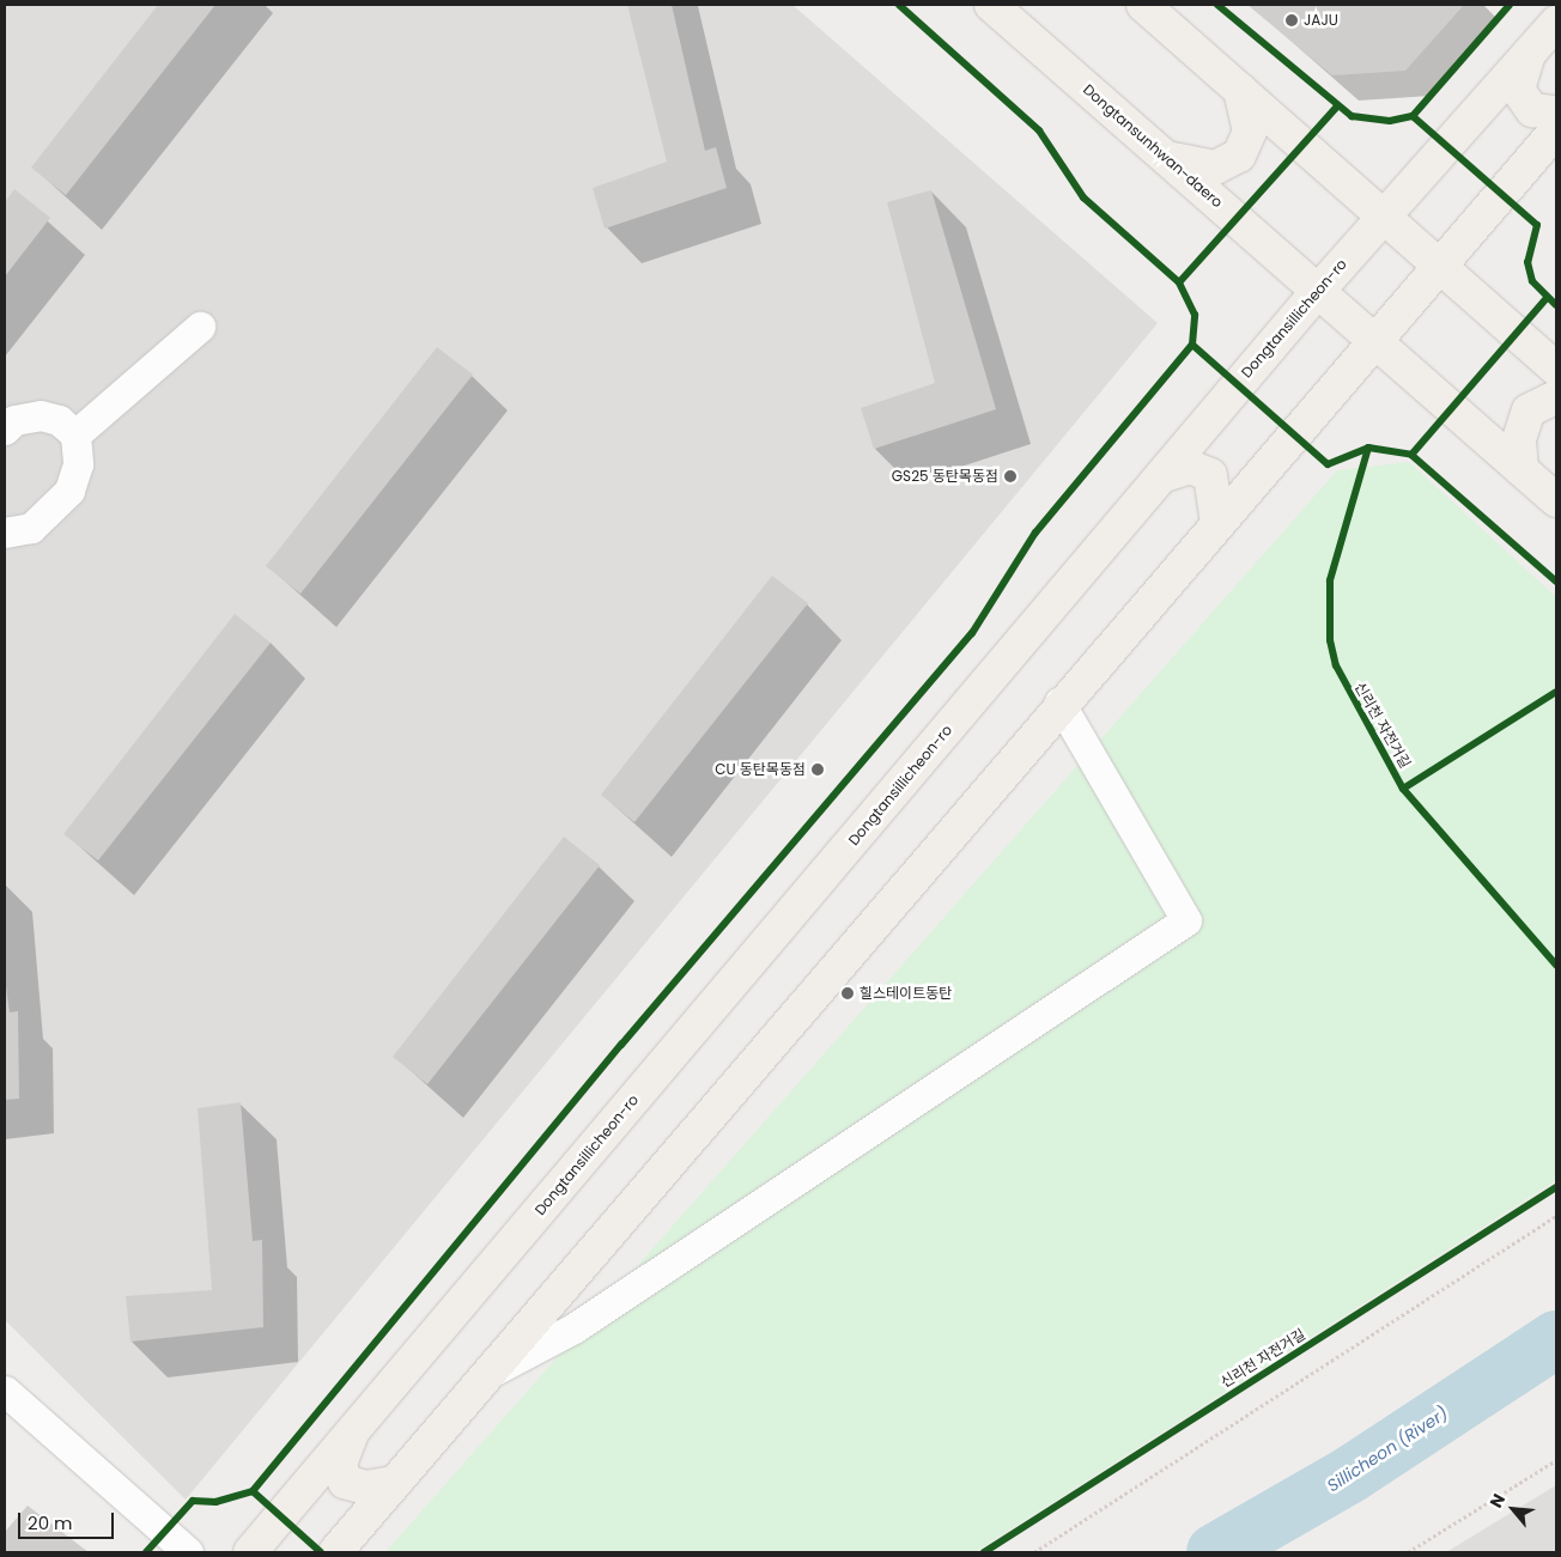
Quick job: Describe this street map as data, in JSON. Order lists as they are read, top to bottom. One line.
{"streets":{"main road":["Dongtansunhwan-daero","Dongtansillicheon-ro"],"cycle path":["신리천 자전거길"]},"crossings":[["Dongtansunhwan-daero","Dongtansillicheon-ro"]],"water":["Sillicheon (River)"],"places":["JAJU","GS25 동탄목동점","CU 동탄목동점","힐스테이트동탄"],"scale_bar":"20 m","north":"top left"}
